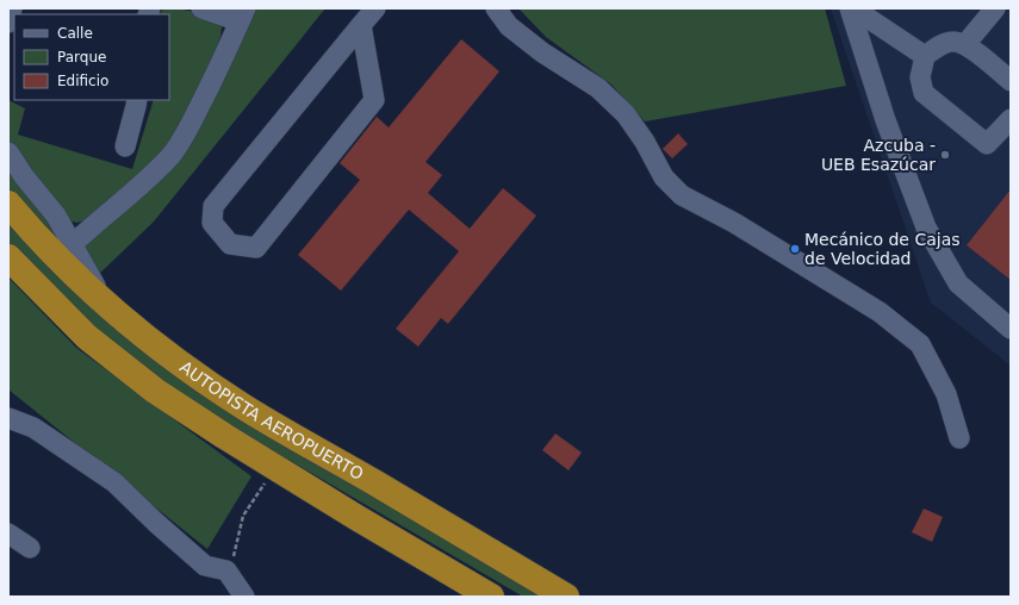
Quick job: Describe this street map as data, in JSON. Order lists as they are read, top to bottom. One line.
{"streets":{"highway":["AUTOPISTA AEROPUERTO"]},"places":["Azcuba - UEB Esazúcar","Mecánico de Cajas de Velocidad"],"legend":["Calle","Parque","Edificio"]}
